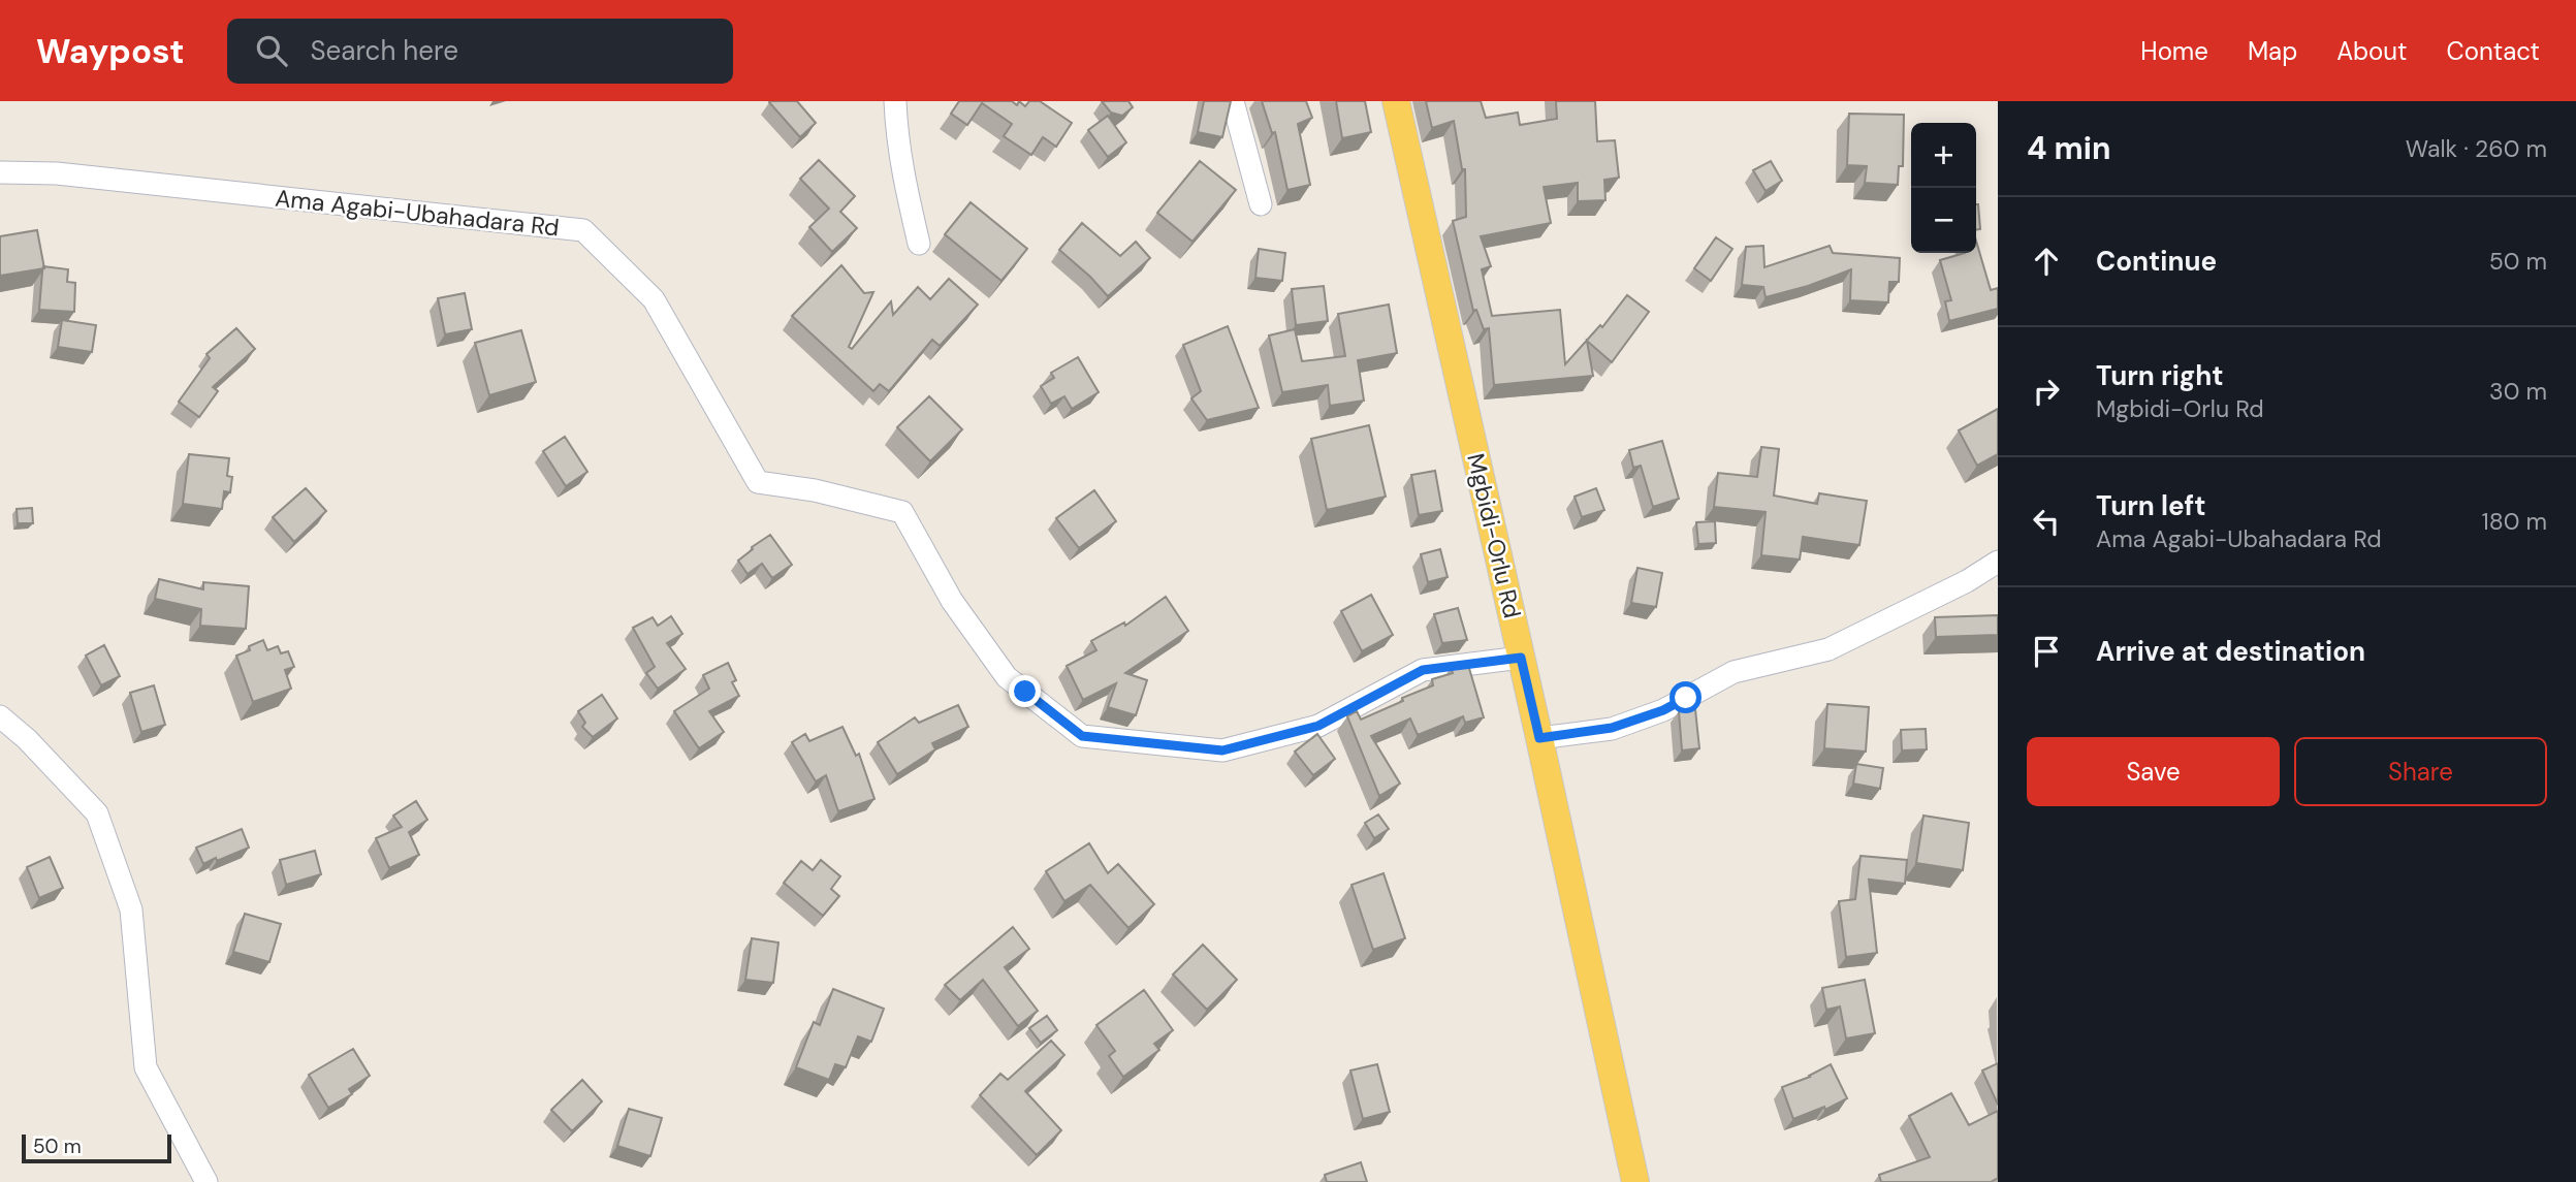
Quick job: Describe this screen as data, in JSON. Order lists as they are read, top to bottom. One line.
{"streets":{"main road":["Mgbidi-Orlu Rd"],"street":["Ama Agabi-Ubahadara Rd"]},"crossings":[["Ama Agabi-Ubahadara Rd","Mgbidi-Orlu Rd"]],"scale_bar":"50 m","page":{"header":"Waypost","search":"Search here","nav":["Home","Map","About","Contact"],"heading":["4 min","Walk · 260 m"],"map_buttons":["+","−"],"list":[["Continue","50 m"],["Turn right","Mgbidi-Orlu Rd","30 m"],["Turn left","Ama Agabi-Ubahadara Rd","180 m"],"Arrive at destination"],"buttons":["Save","Share"],"scale":"50 m"}}
